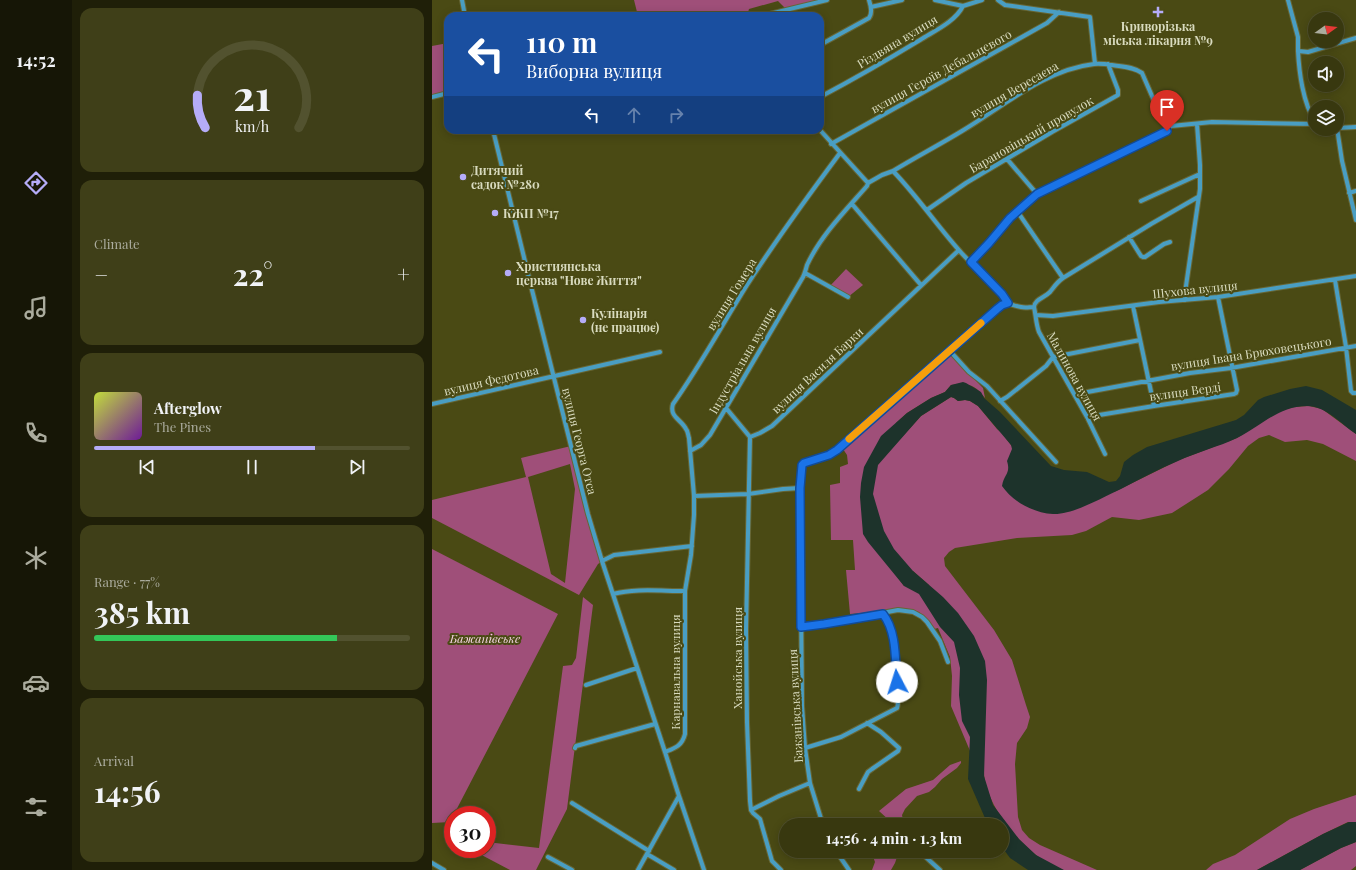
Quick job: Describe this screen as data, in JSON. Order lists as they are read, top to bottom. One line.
{"streets":{"street":["Різдвяна вулиця","вулиця Героїв Дебальцевого","вулиця Вересаєва","Барановіцький провулок","Шухова вулиця","вулиця Гомера","вулиця Івана Брюховецького","Індустріальна вулиця","вулиця Василя Барки","Малинова вулиця","вулиця Федотова","вулиця Верді","вулиця Георга Отса","Ханойська вулиця","Карнавальна вулиця","Бажанівська вулиця"]},"crossings":[["вулиця Вересаєва","Барановіцький провулок"],["вулиця Вересаєва","Індустріальна вулиця"],["Шухова вулиця","Малинова вулиця"],["Шухова вулиця","вулиця Верді"],["вулиця Гомера","Індустріальна вулиця"],["вулиця Гомера","Карнавальна вулиця"],["вулиця Івана Брюховецького","Малинова вулиця"],["вулиця Івана Брюховецького","вулиця Верді"],["вулиця Василя Барки","Ханойська вулиця"],["Малинова вулиця","вулиця Верді"],["вулиця Федотова","вулиця Георга Отса"],["вулиця Георга Отса","Карнавальна вулиця"]],"parks":["Бажанівське"],"places":{"health":["Криворізька міська лікарня №9"],"other":["Дитячий садок №280","КЖП №17","Християнська церква \"Нове Життя\"","Кулінарія (не працює)"]},"north":"right","page":{"tabs":"14:52","turn":["110 m","Виборна вулиця"],"tile":["Climate",["Range · 77%","385 km"],["Arrival","14:56"]],"heat":["−","22°","+"],"song":["Afterglow","The Pines"],"limit":"30","trip":"14:56 · 4 min · 1.3 km","gauge":["21","km/h"]}}
